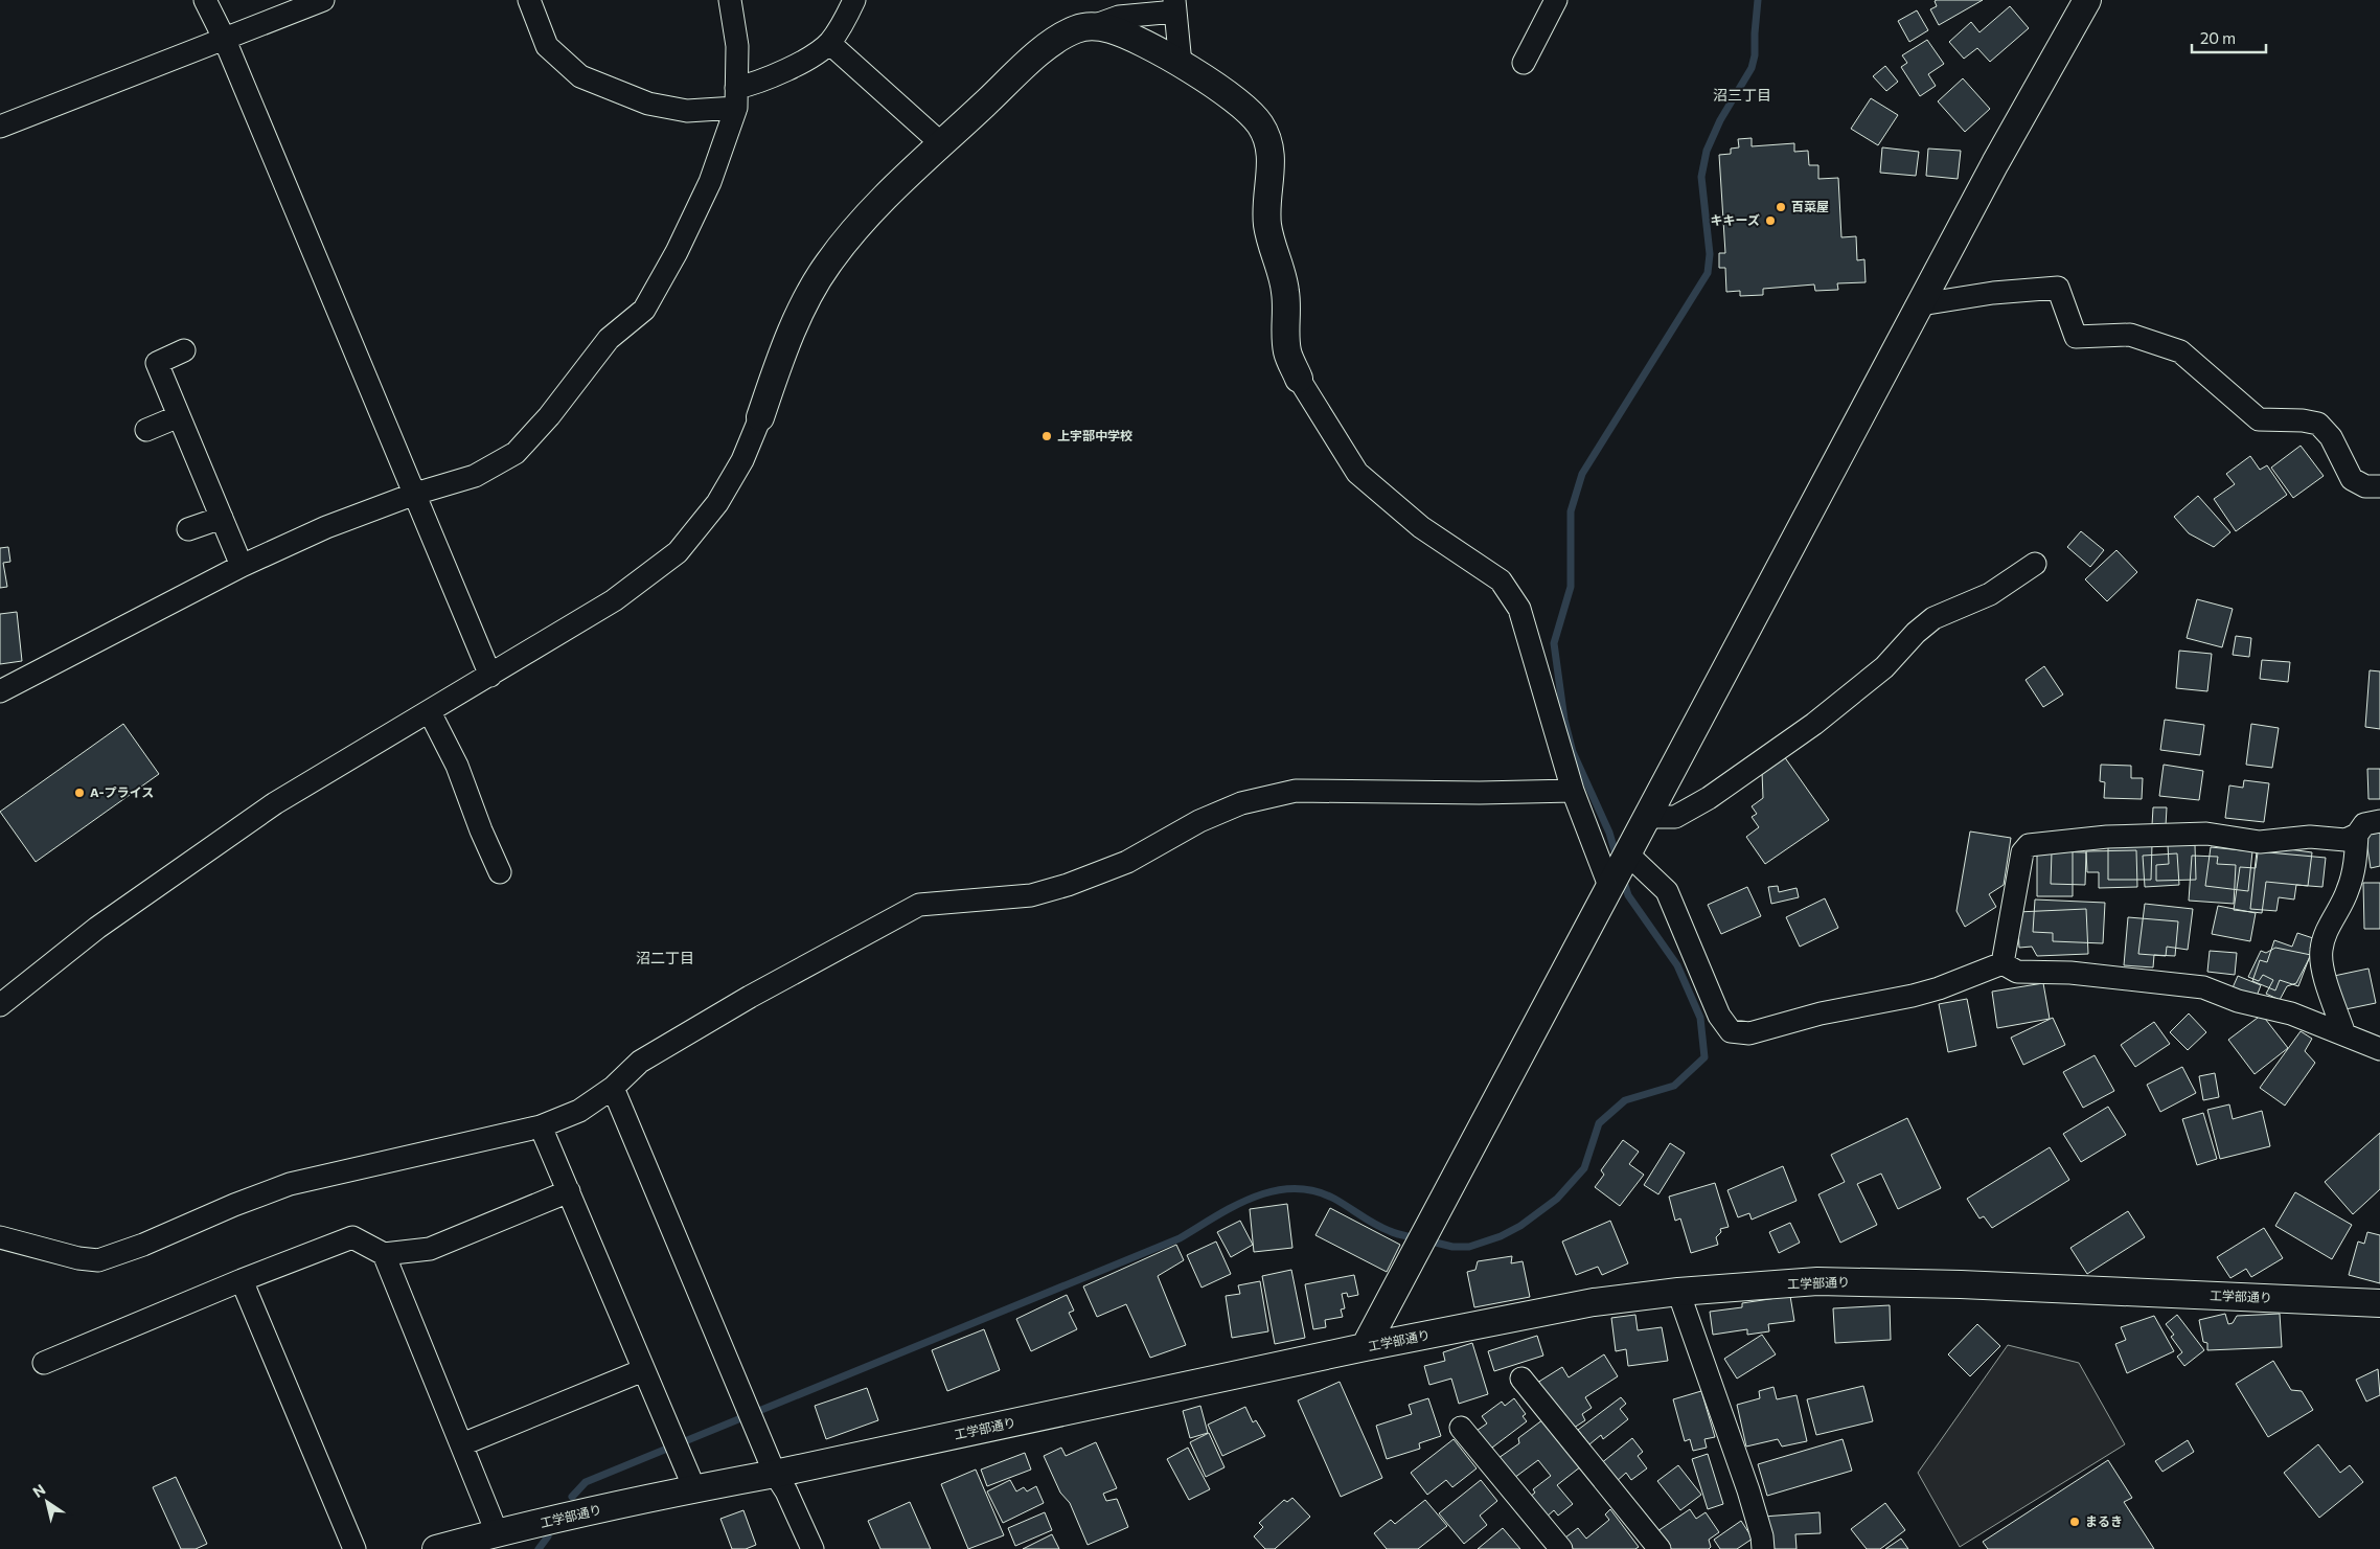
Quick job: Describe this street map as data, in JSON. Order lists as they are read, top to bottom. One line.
{"streets":{"street":["工学部通り"]},"districts":["沼三丁目","沼二丁目"],"places":["百菜屋","キキーズ","上宇部中学校","A-プライス","まるき"],"scale_bar":"20 m","north":"top left"}
